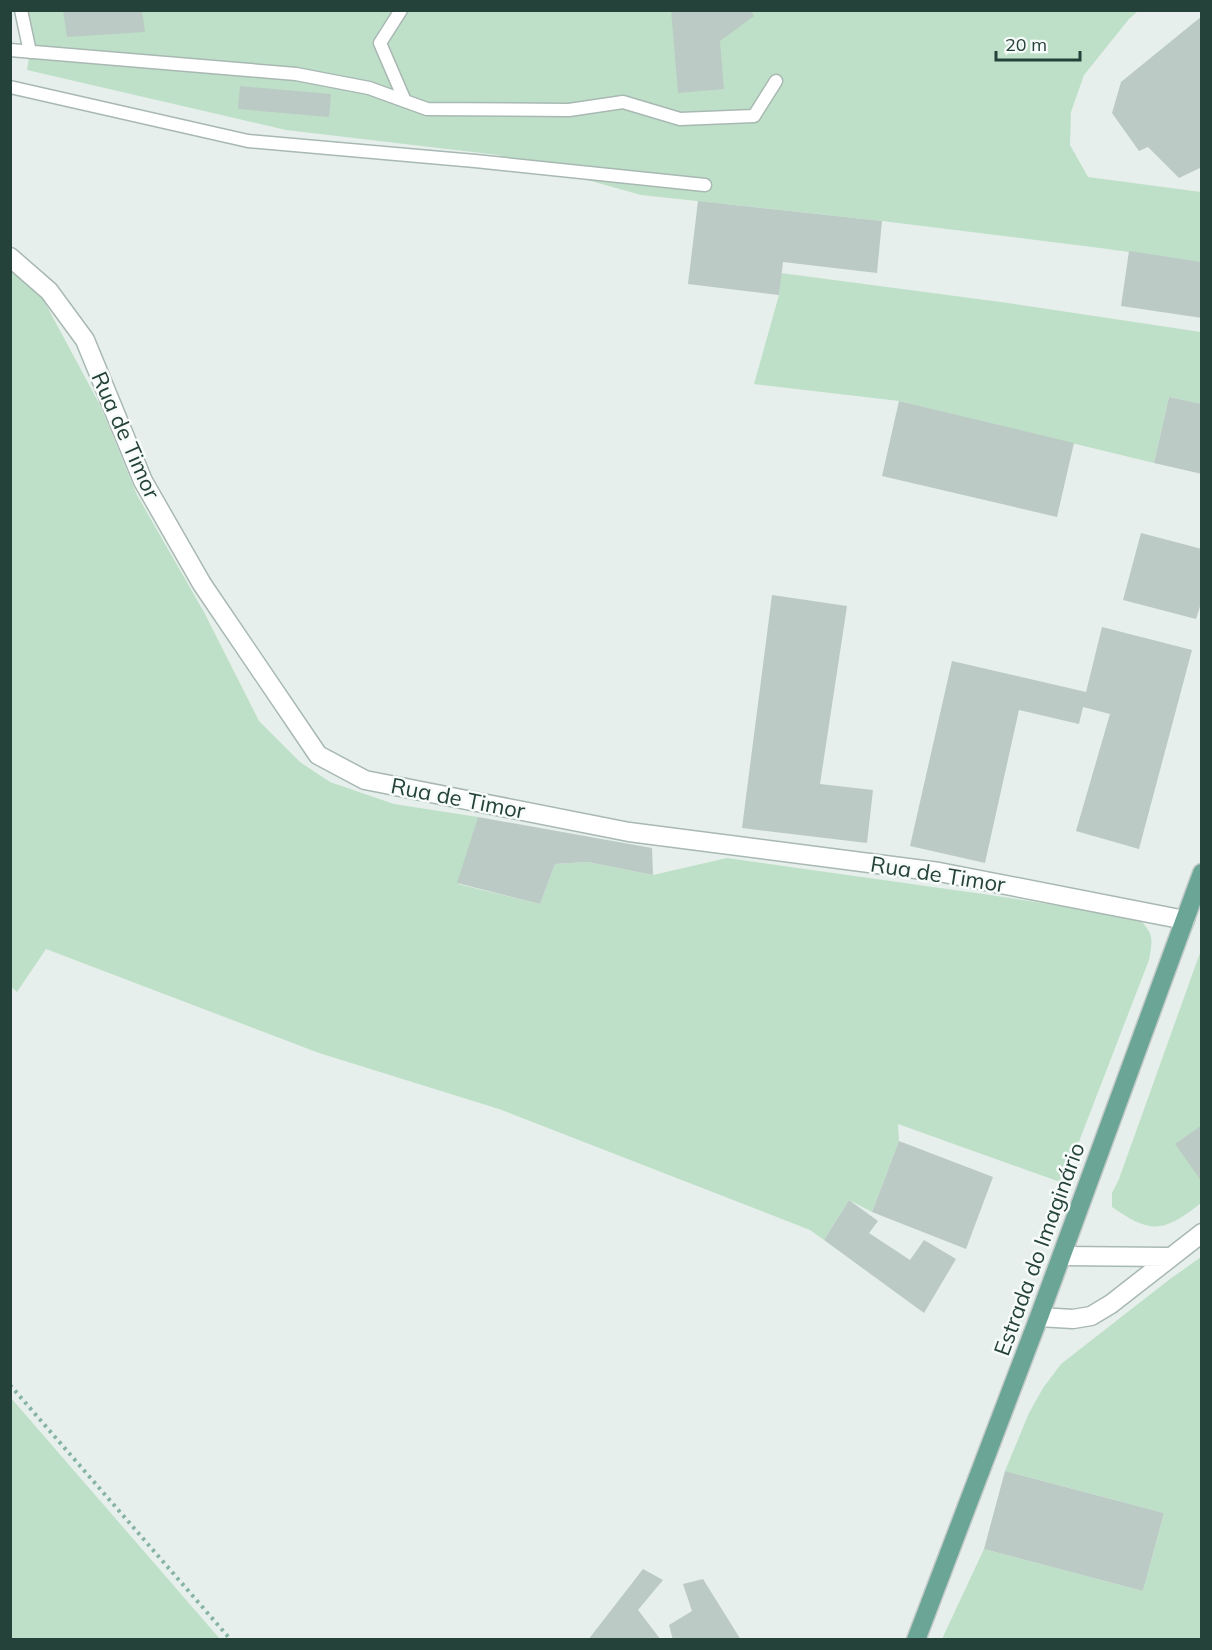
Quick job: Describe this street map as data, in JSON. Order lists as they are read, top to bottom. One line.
{"streets":{"main road":["Estrada do Imaginário"],"street":["Rua de Timor"]},"crossings":[["Rua de Timor","Estrada do Imaginário"]],"scale_bar":"20 m"}
